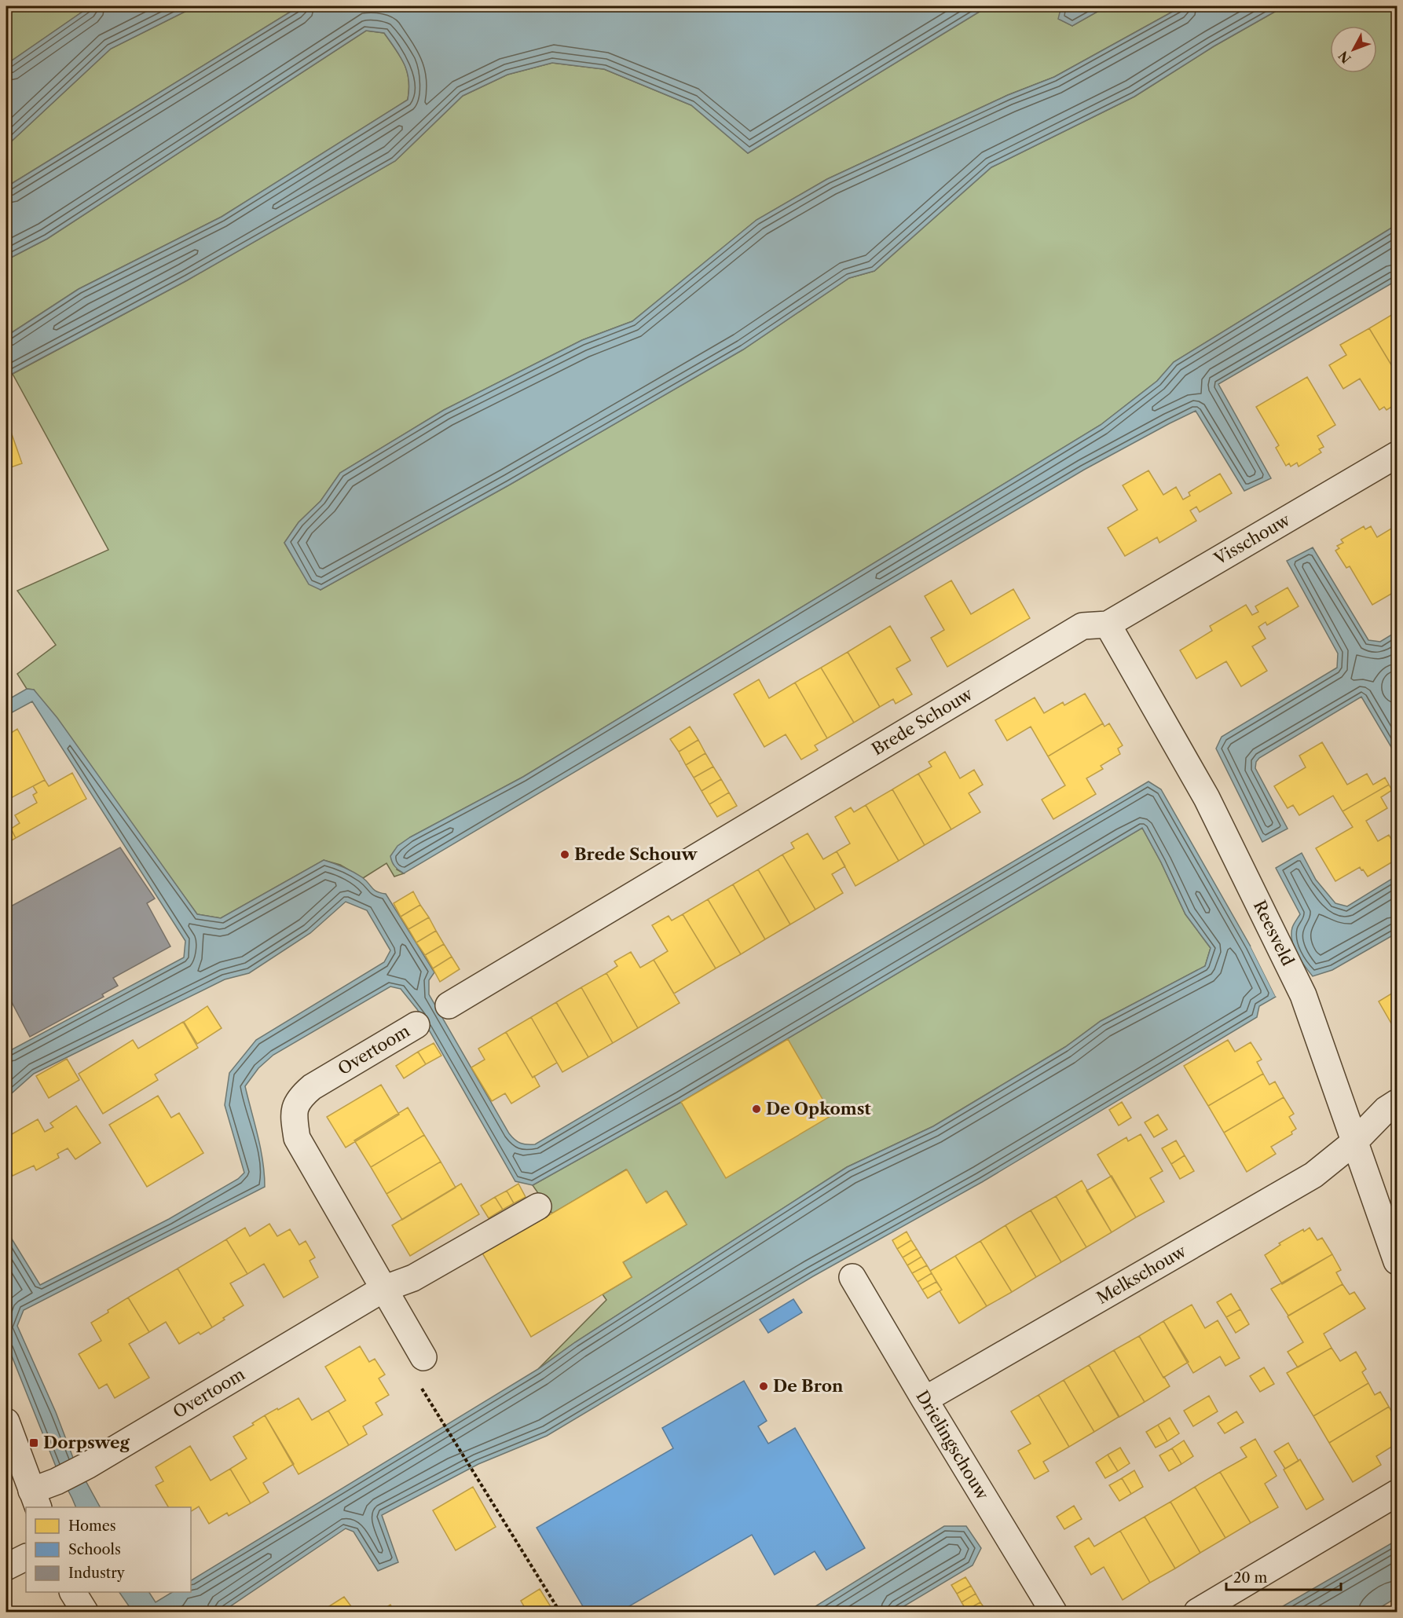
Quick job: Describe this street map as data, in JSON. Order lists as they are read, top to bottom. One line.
{"streets":{"street":["Visschouw","Brede Schouw","Reesveld","Overtoom","Melkschouw","Drielingschouw"]},"crossings":[["Visschouw","Brede Schouw"],["Visschouw","Reesveld"],["Brede Schouw","Reesveld"],["Reesveld","Melkschouw"],["Melkschouw","Drielingschouw"]],"places":{"other":["Brede Schouw","De Opkomst","De Bron"],"transit":["Dorpsweg"]},"legend":["Homes","Schools","Industry"],"scale_bar":"20 m","north":"bottom left"}
